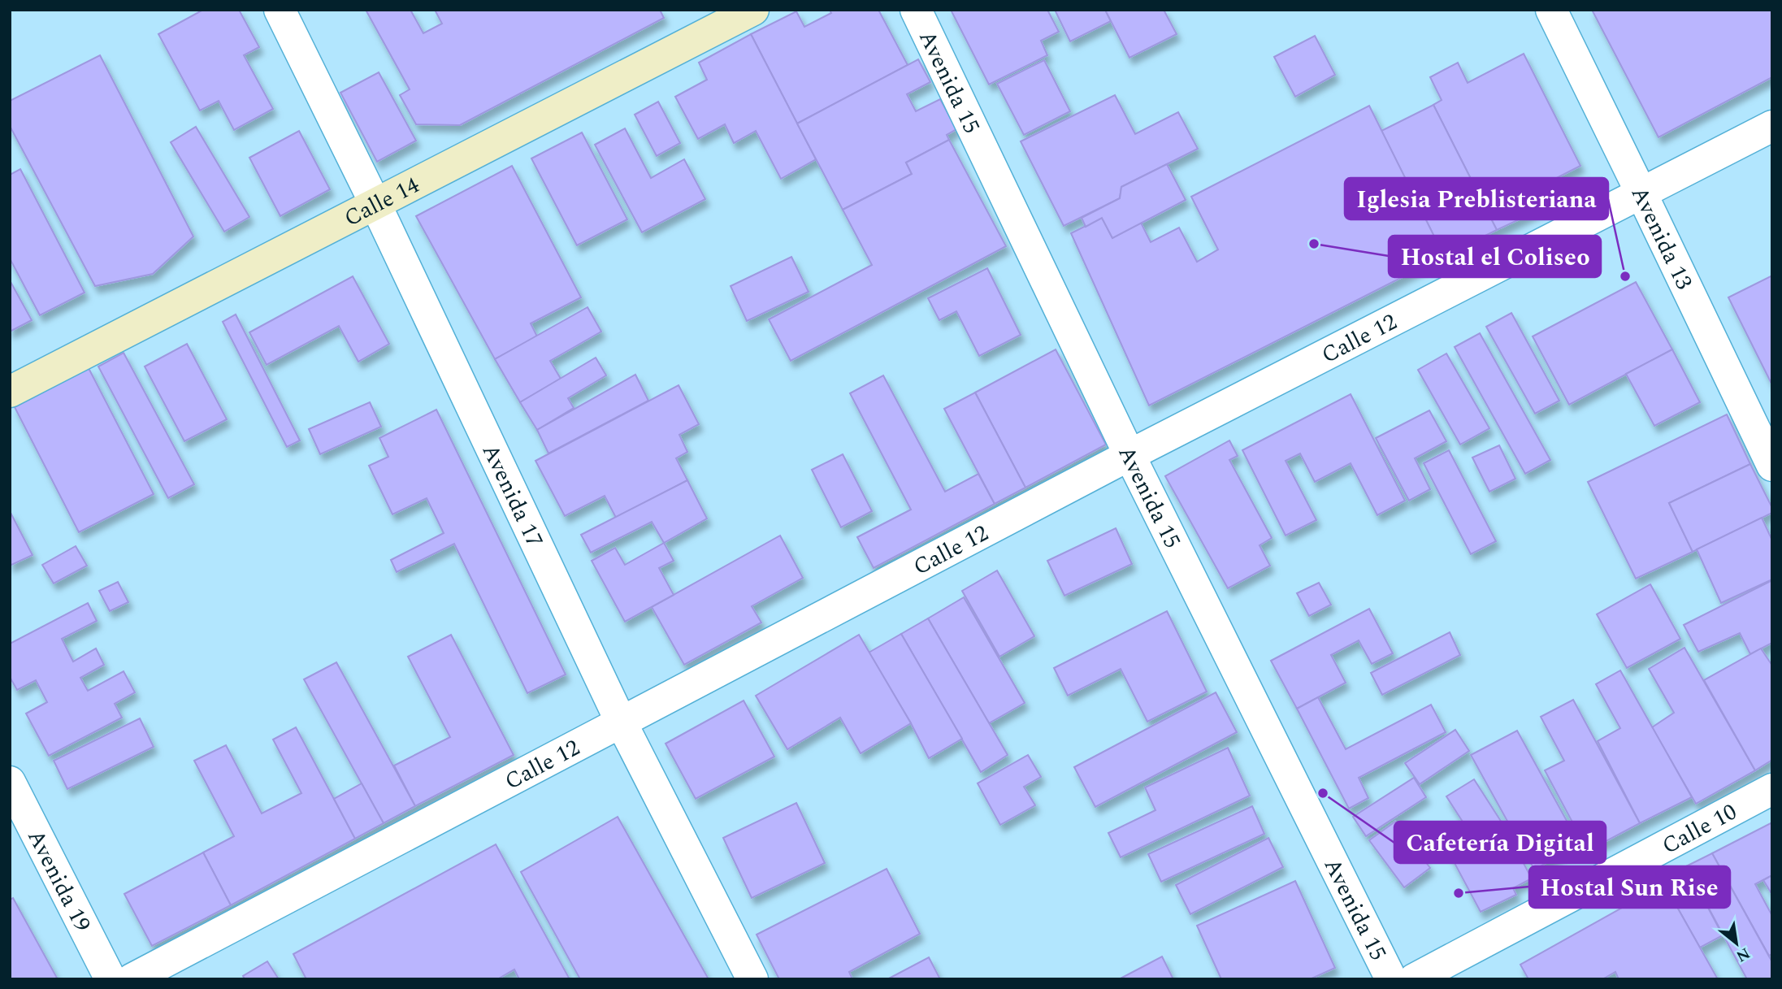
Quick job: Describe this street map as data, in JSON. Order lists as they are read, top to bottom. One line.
{"streets":{"street":["Avenida 15","Calle 14","Avenida 13","Calle 12","Avenida 17","Calle 10","Avenida 19"]},"crossings":[["Avenida 15","Calle 12"],["Calle 14","Avenida 17"],["Avenida 13","Calle 12"],["Calle 12","Avenida 17"]],"places":["Hostal el Coliseo","Iglesia Preblisteriana","Cafetería Digital","Hostal Sun Rise"],"north":"bottom right"}
